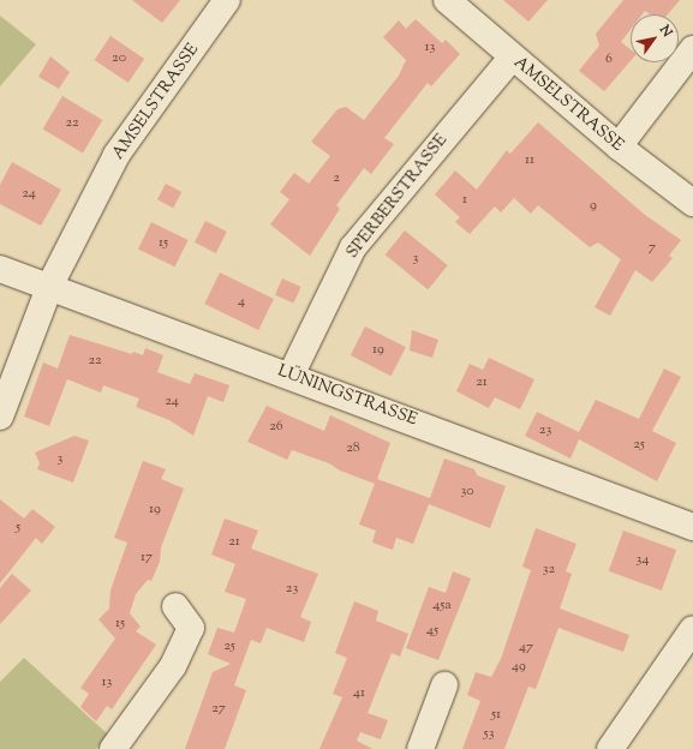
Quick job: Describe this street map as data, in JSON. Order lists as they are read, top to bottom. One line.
{"streets":{"street":["AMSELSTRASSE","SPERBERSTRASSE","LÜNINGSTRASSE"]},"crossings":[["AMSELSTRASSE","SPERBERSTRASSE"],["AMSELSTRASSE","LÜNINGSTRASSE"],["SPERBERSTRASSE","LÜNINGSTRASSE"]],"house_numbers":["13","20","6","22","11","2","24","1","9","15","7","3","4","19","22","21","24","26","23","25","28","3","30","19","5","21","17","34","32","23","45a","15","45","25","47","49","13","41","27","51","53"],"north":"top right"}
